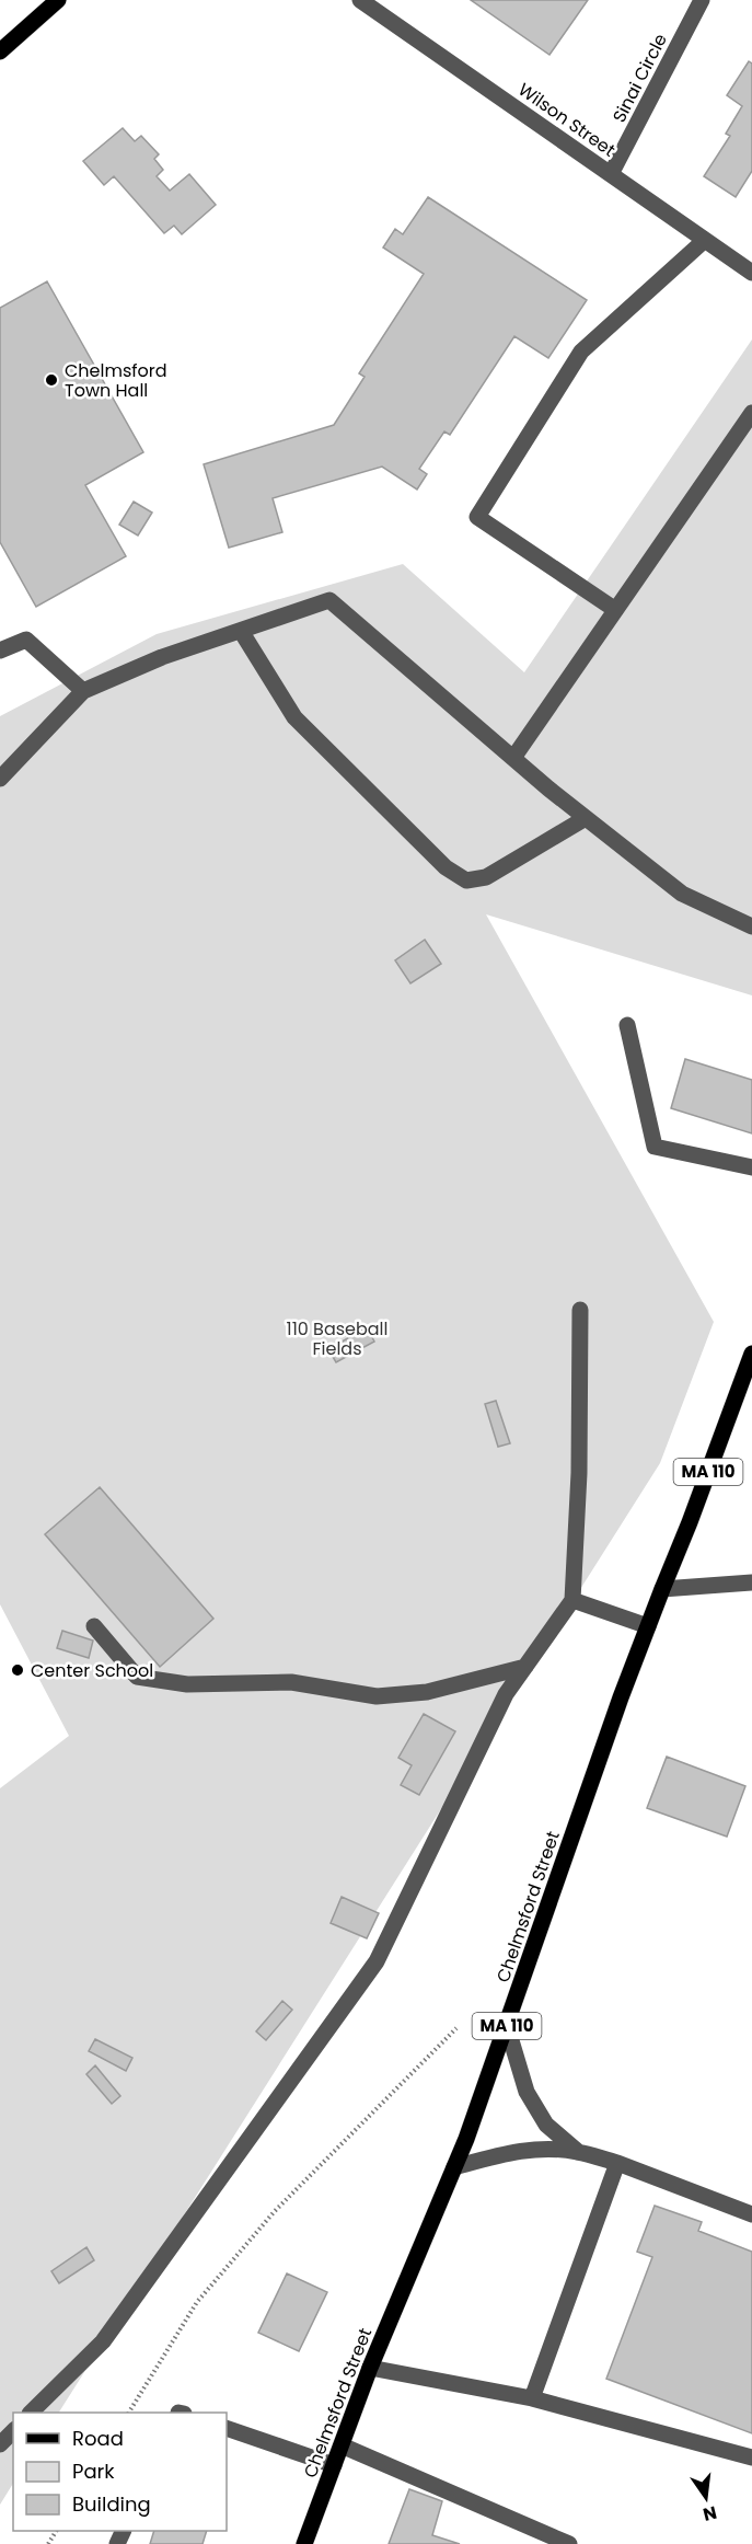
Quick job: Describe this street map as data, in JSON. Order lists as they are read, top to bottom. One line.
{"streets":{"main road":["MA 110","Chelmsford Street"],"street":["Sinai Circle","Wilson Street"]},"crossings":[["Sinai Circle","Wilson Street"]],"parks":["110 Baseball Fields"],"places":["Chelmsford Town Hall","Center School"],"legend":["Road","Park","Building"],"north":"bottom"}
